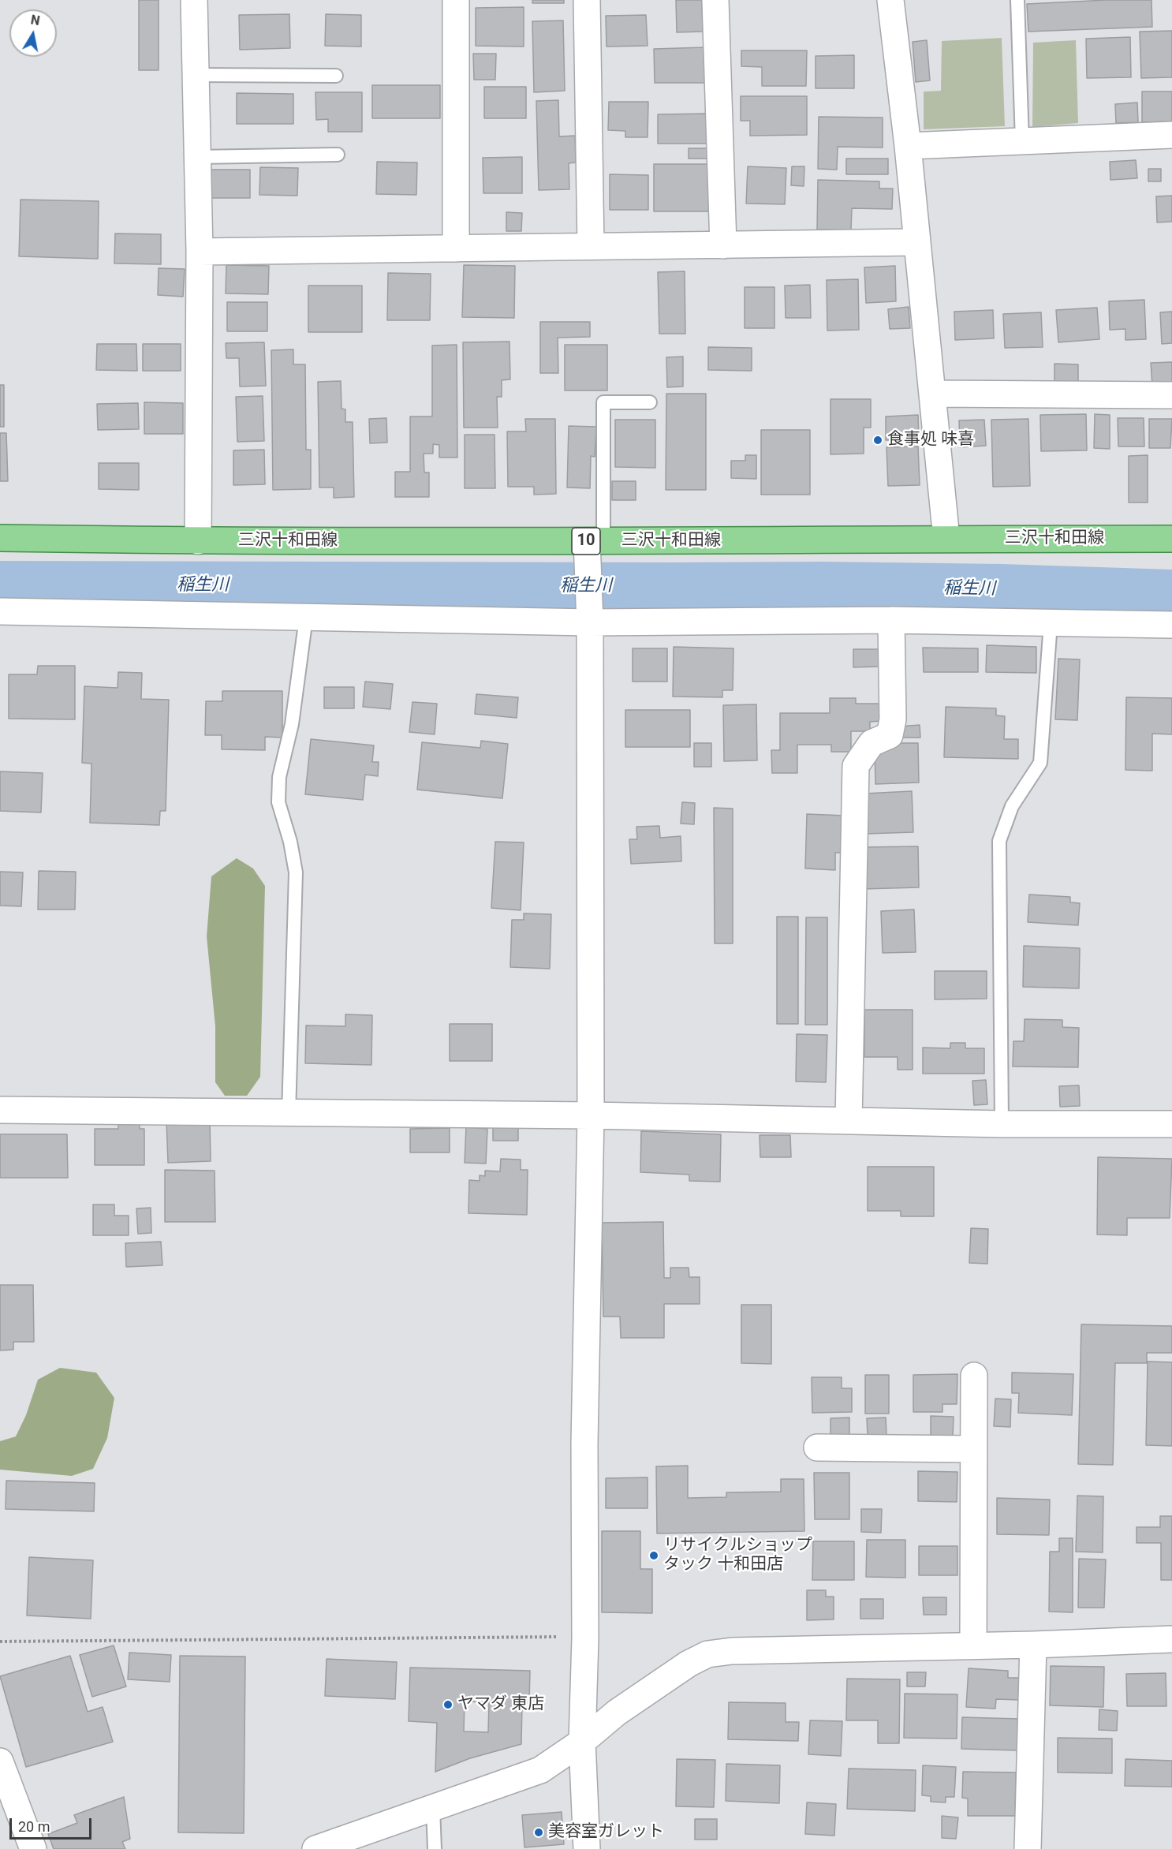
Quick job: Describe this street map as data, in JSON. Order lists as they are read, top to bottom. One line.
{"streets":{"main road":["三沢十和田線","10"]},"water":["稲生川"],"places":["食事処 味喜","リサイクルショップ タック 十和田店","ヤマダ 東店","美容室ガレット"],"scale_bar":"20 m","north":"top"}
